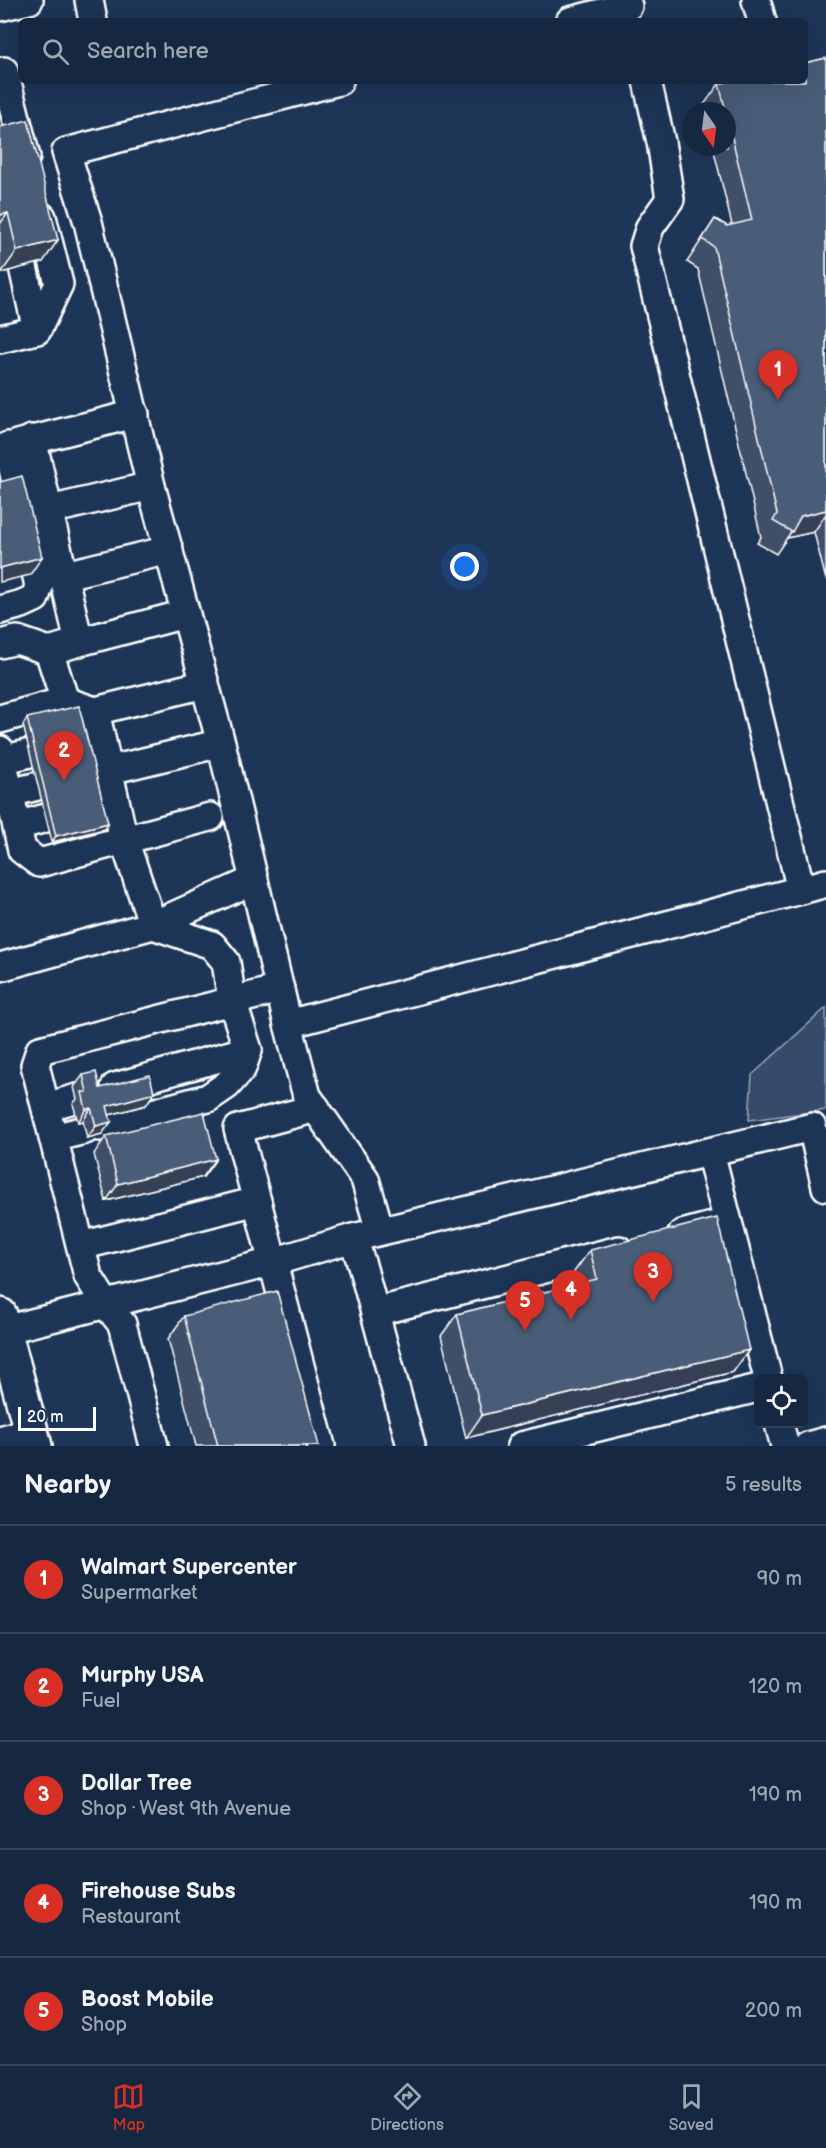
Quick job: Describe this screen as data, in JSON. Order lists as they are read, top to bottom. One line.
{"scale_bar":"20 m","north":"bottom","page":{"search":"Search here","pins":["1","2","3","4","5"],"scale":"20 m","heading":["Nearby","5 results"],"list":[{"mark":"1","name":"Walmart Supercenter","note":"Supermarket","value":"90 m"},{"mark":"2","name":"Murphy USA","note":"Fuel","value":"120 m"},{"mark":"3","name":"Dollar Tree","note":"Shop · West 9th Avenue","value":"190 m"},{"mark":"4","name":"Firehouse Subs","note":"Restaurant","value":"190 m"},{"mark":"5","name":"Boost Mobile","note":"Shop","value":"200 m"}],"nav":["Map","Directions","Saved"]}}
